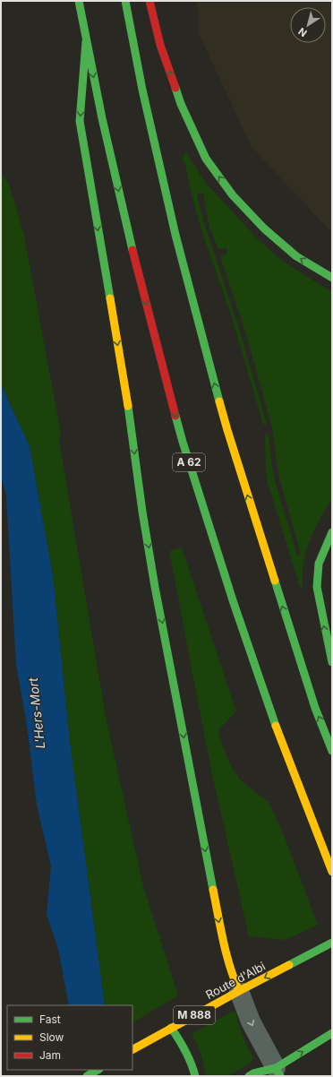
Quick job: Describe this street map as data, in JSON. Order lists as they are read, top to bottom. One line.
{"streets":{"main road":["A 62","Route d'Albi","M 888"]},"one_way":["Route d'Albi"],"water":["L'Hers-Mort"],"legend":["Fast","Slow","Jam"],"north":"bottom left"}
